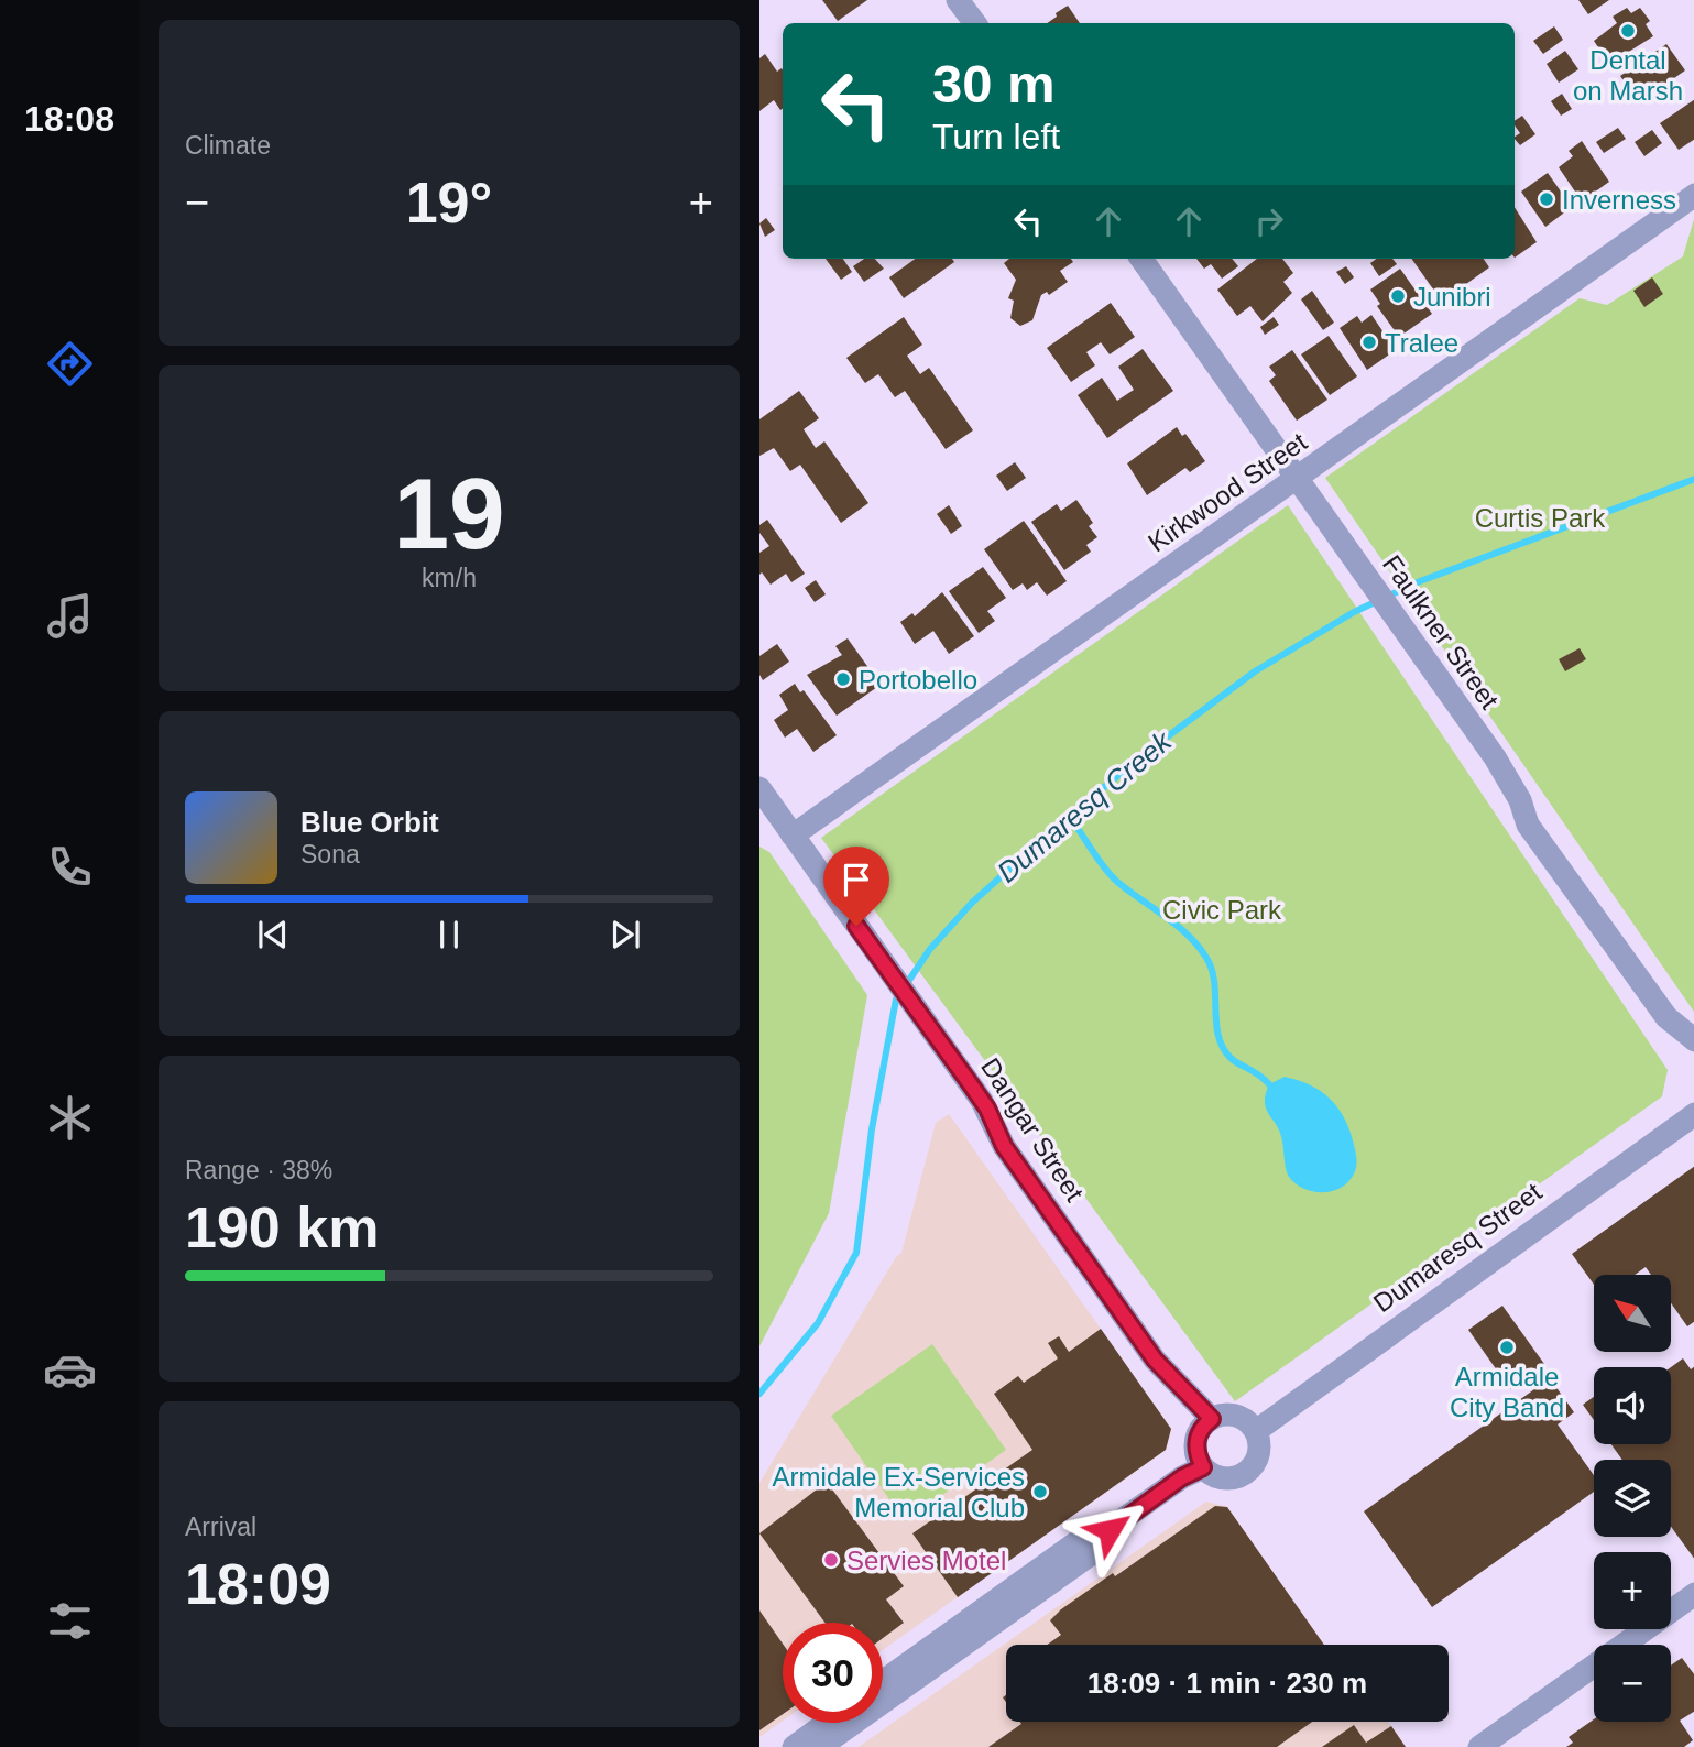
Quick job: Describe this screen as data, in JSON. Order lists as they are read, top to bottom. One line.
{"streets":{"street":["Kirkwood Street","Faulkner Street","Dangar Street","Dumaresq Street"]},"crossings":[["Kirkwood Street","Faulkner Street"],["Kirkwood Street","Dangar Street"],["Dangar Street","Dumaresq Street"]],"water":["Dumaresq Creek"],"parks":["Curtis Park","Civic Park"],"places":["Dental on Marsh","Inverness","Junibri","Tralee","Portobello","Armidale City Band","Armidale Ex-Services Memorial Club","Servies Motel"],"north":"top left","page":{"tabs":"18:08","tile":["Climate",["19","km/h"],["Range · 38%","190 km"],["Arrival","18:09"]],"turn":["30 m","Turn left"],"heat":["−","19°","+"],"song":["Blue Orbit","Sona"],"map_buttons":["+","−"],"limit":"30","trip":"18:09 · 1 min · 230 m"}}
